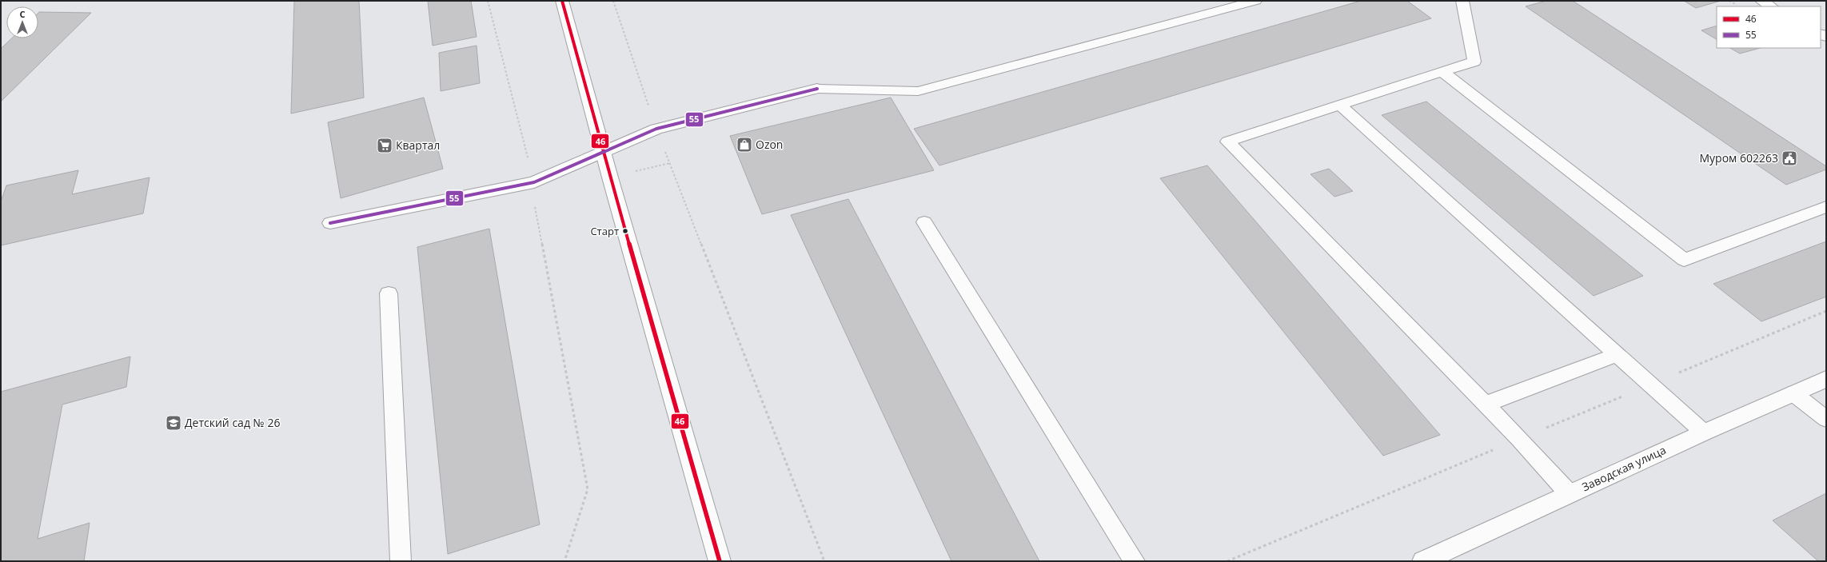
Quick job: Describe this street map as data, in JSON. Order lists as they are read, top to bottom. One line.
{"streets":{"street":["Заводская улица"]},"places":{"shop":["Ozon"],"supermarket":["Квартал"],"public building":["Муром 602263"],"other":["Старт"],"school or university":["Детский сад № 26"]},"lines":["transit line 46","transit line 55"],"legend":["46","55"],"north":"top"}
